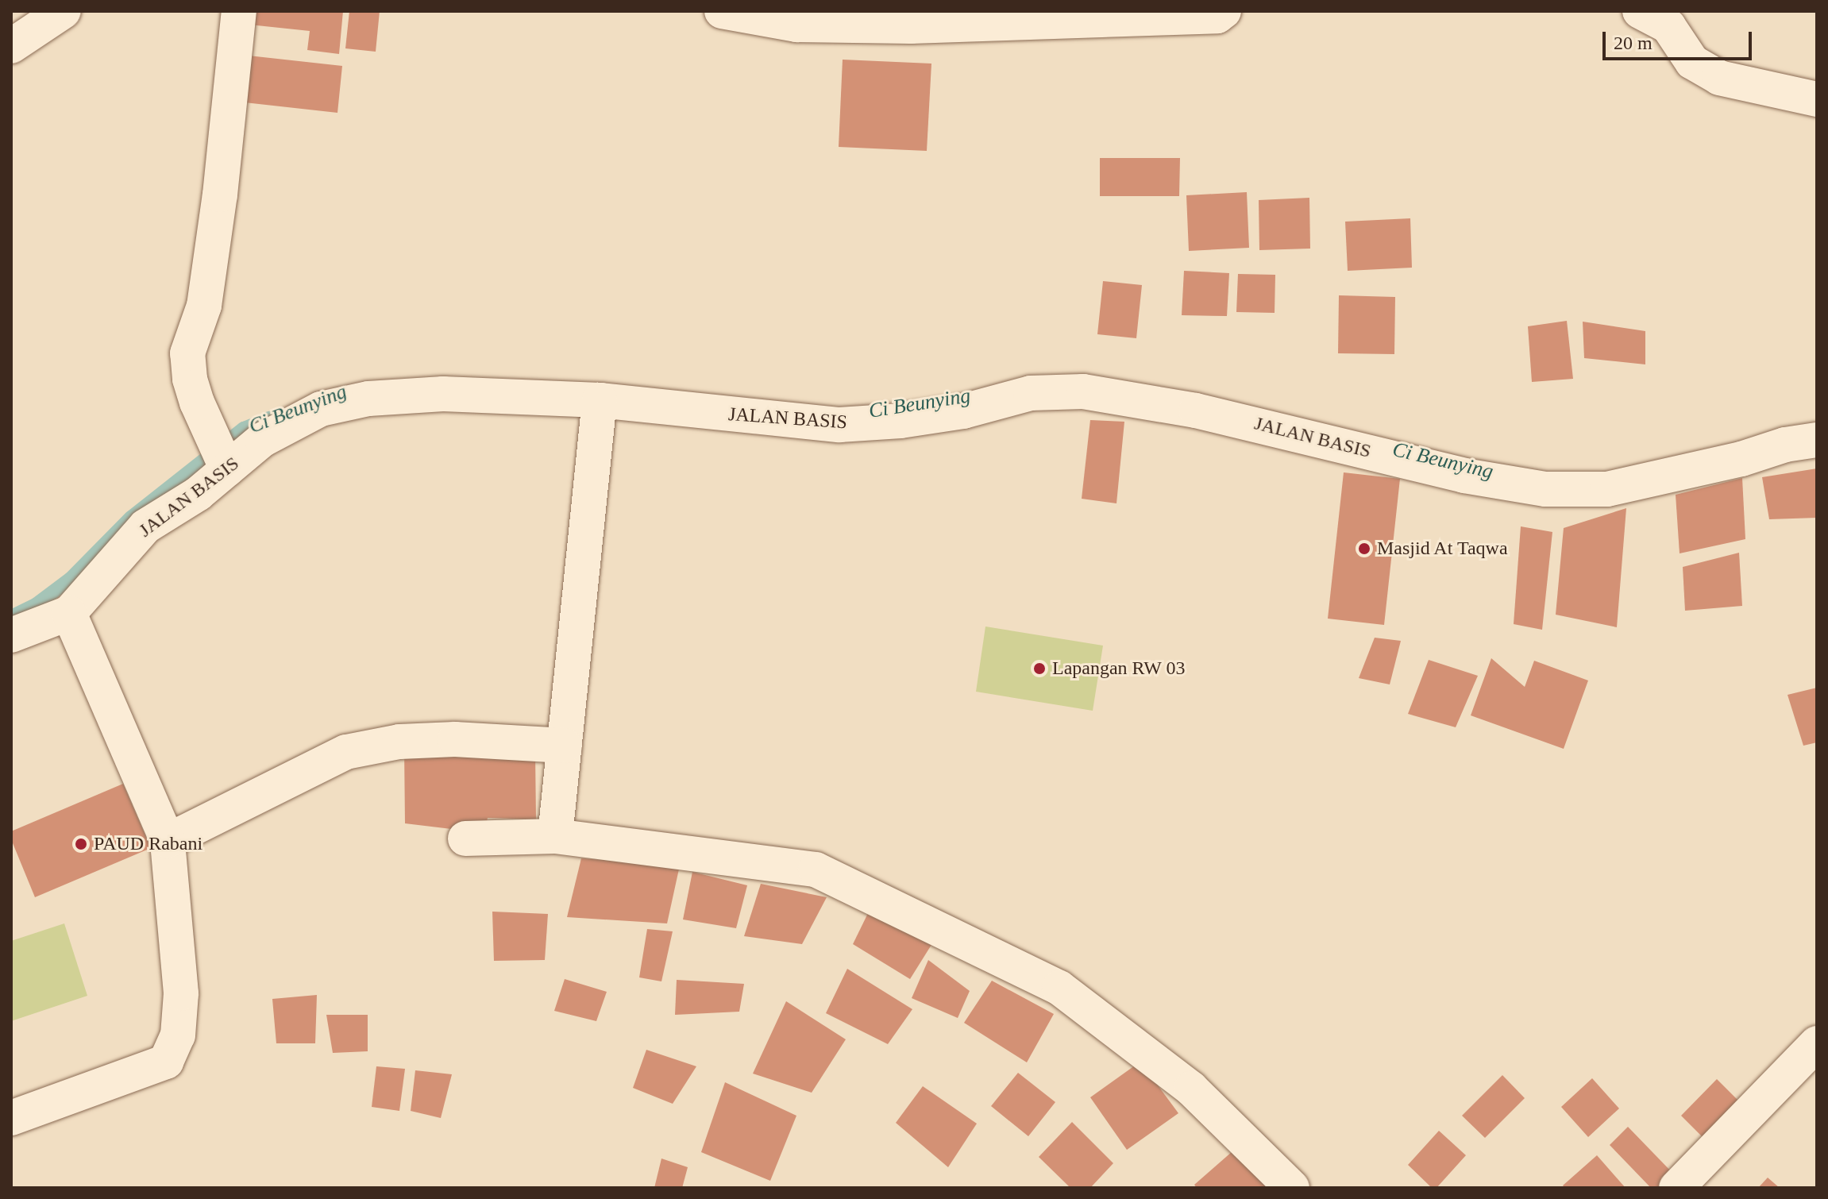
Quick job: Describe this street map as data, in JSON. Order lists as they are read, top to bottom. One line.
{"streets":{"street":["JALAN BASIS"]},"water":["Ci Beunying"],"places":["Masjid At Taqwa","Lapangan RW 03","PAUD Rabani"],"scale_bar":"20 m"}
